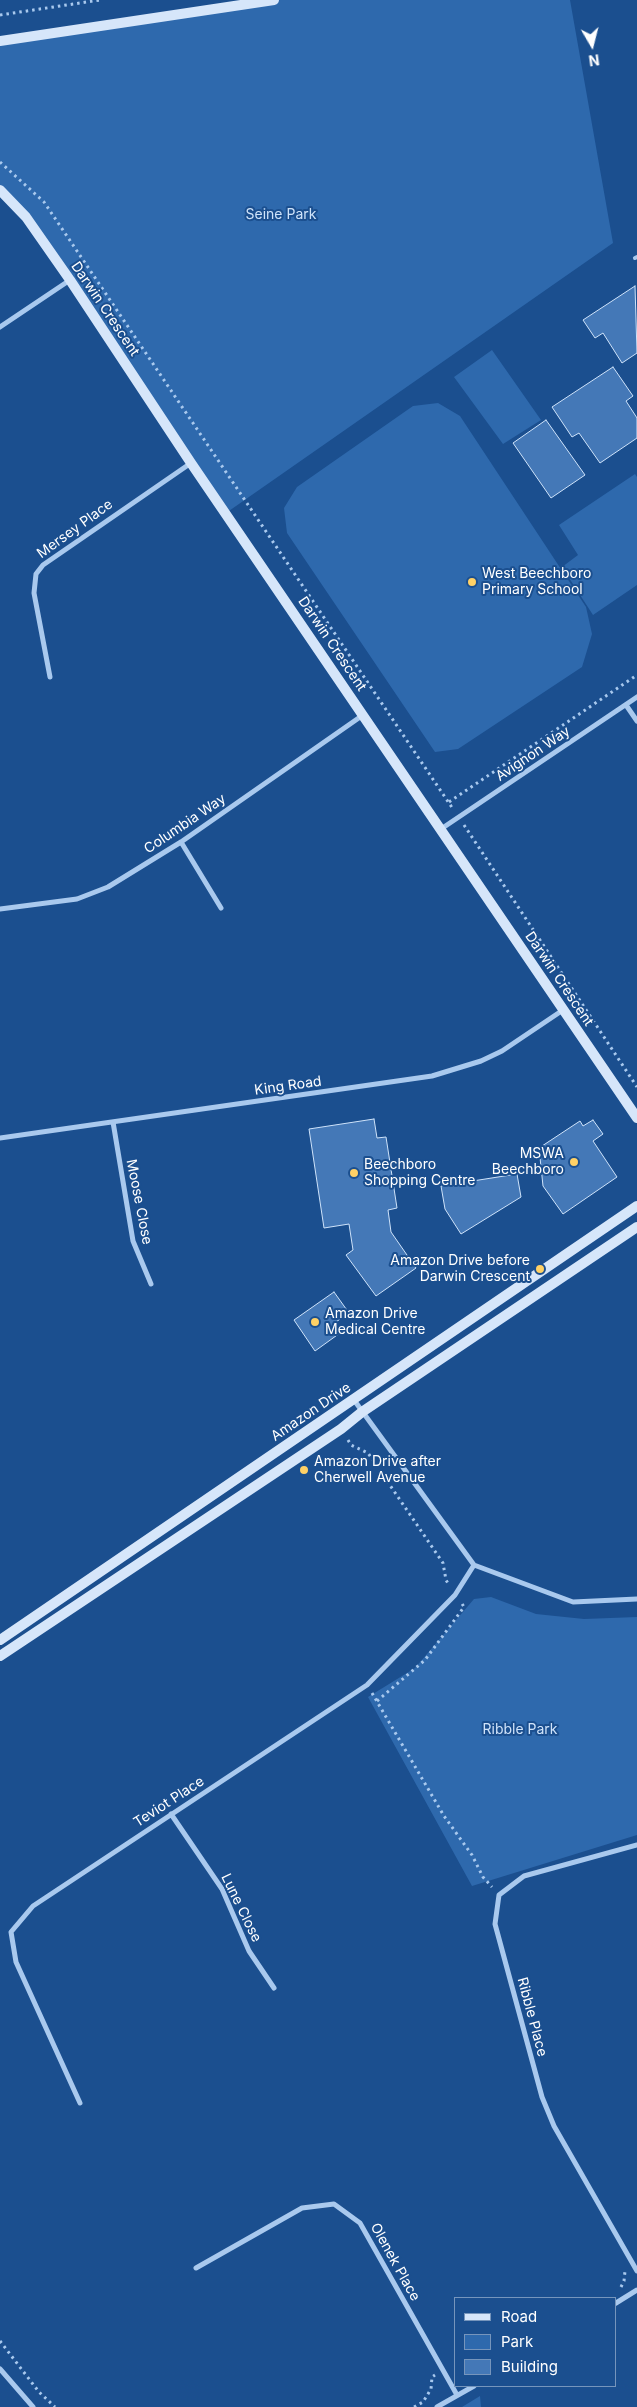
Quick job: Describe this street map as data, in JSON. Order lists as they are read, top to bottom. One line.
{"streets":{"street":["Darwin Crescent","Mersey Place","Avignon Way","Columbia Way","King Road","Moose Close","Amazon Drive","Teviot Place","Lune Close","Ribble Place","Olenek Place"]},"crossings":[["Darwin Crescent","Mersey Place"],["Darwin Crescent","Avignon Way"],["Darwin Crescent","Columbia Way"],["Darwin Crescent","King Road"],["King Road","Moose Close"],["Teviot Place","Lune Close"]],"parks":["Seine Park","Ribble Park"],"places":["West Beechboro Primary School","MSWA Beechboro","Beechboro Shopping Centre","Amazon Drive before Darwin Crescent","Amazon Drive Medical Centre","Amazon Drive after Cherwell Avenue"],"legend":["Road","Park","Building"],"north":"bottom"}
